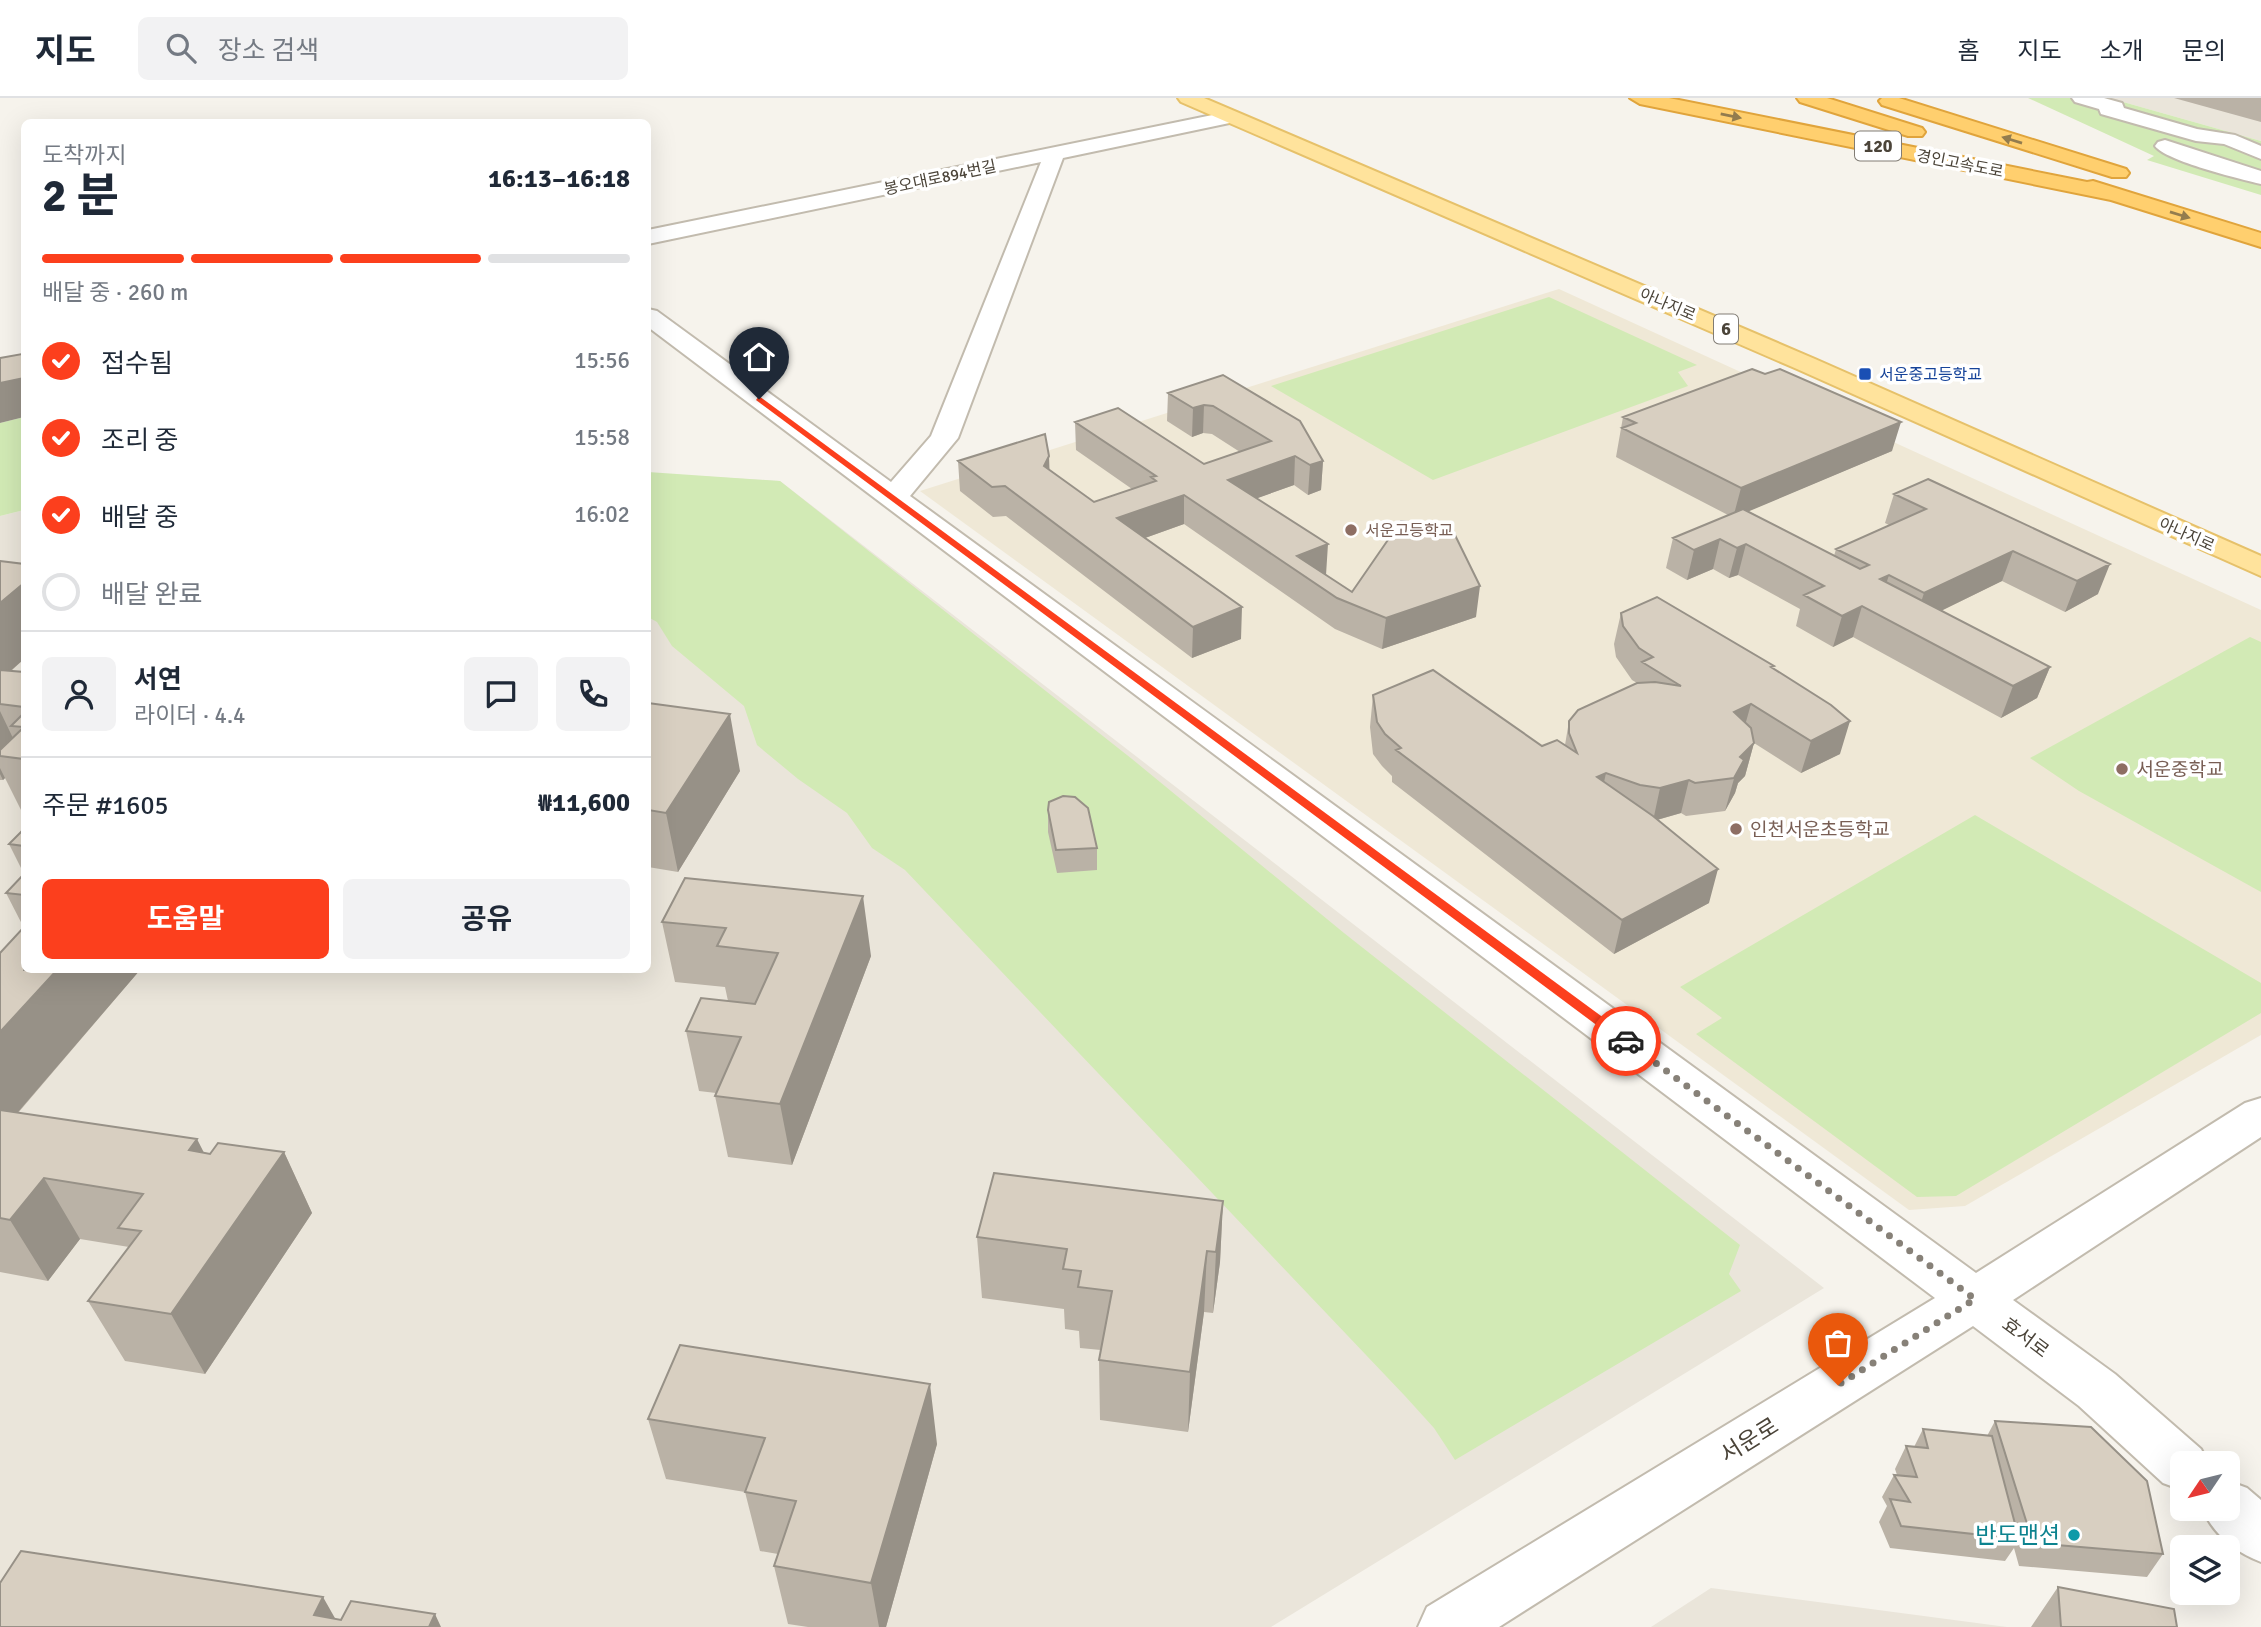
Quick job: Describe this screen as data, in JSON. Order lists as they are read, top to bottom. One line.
{"streets":{"highway":["120","경인고속도로"],"main road":["아나지로","6"],"street":["봉오대로894번길","효서로","서운로"]},"crossings":[["봉오대로894번길","아나지로"],["효서로","서운로"]],"places":{"transit":["서운중고등학교"],"other":["서운고등학교","서운중학교","인천서운초등학교","반도맨션"]},"north":"bottom left","page":{"header":"지도","search":"장소 검색","nav":["홈","지도","소개","문의"],"heading":["2 분","도착까지","16:13–16:18"],"panel":["서연","라이더 · 4.4","주문 #1605","₩11,600"],"bar":"배달 중 · 260 m","list":[["접수됨","15:56"],["조리 중","15:58"],["배달 중","16:02"],"배달 완료"],"buttons":["도움말","공유"]}}
